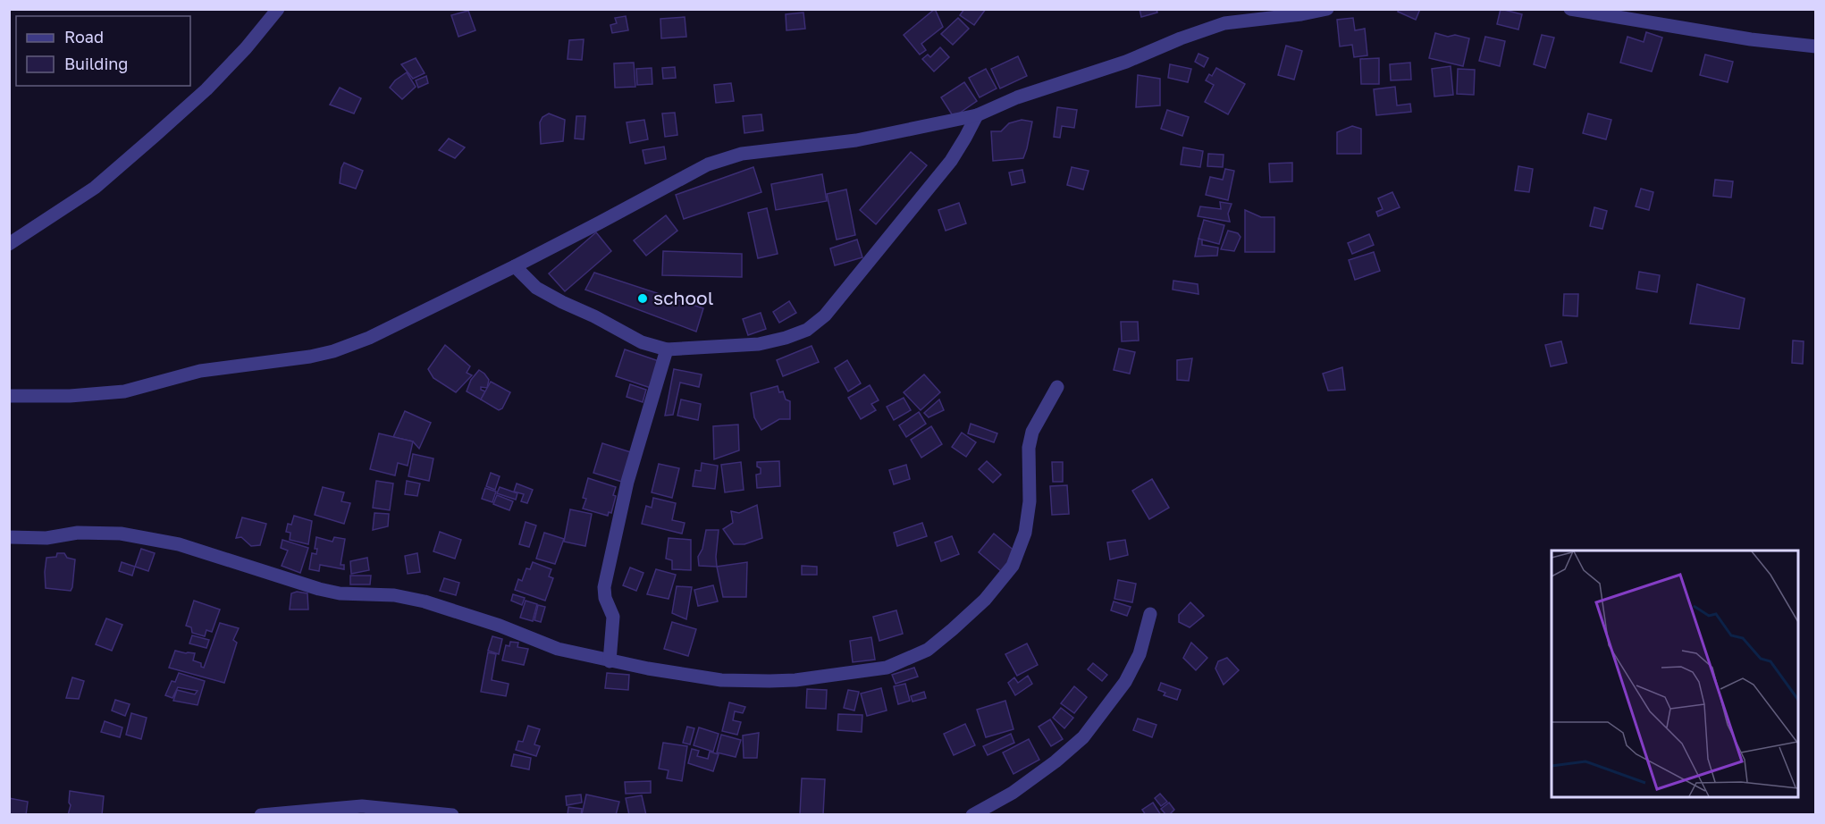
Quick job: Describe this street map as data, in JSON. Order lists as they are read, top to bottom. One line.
{"places":["school"],"legend":["Road","Building"]}
